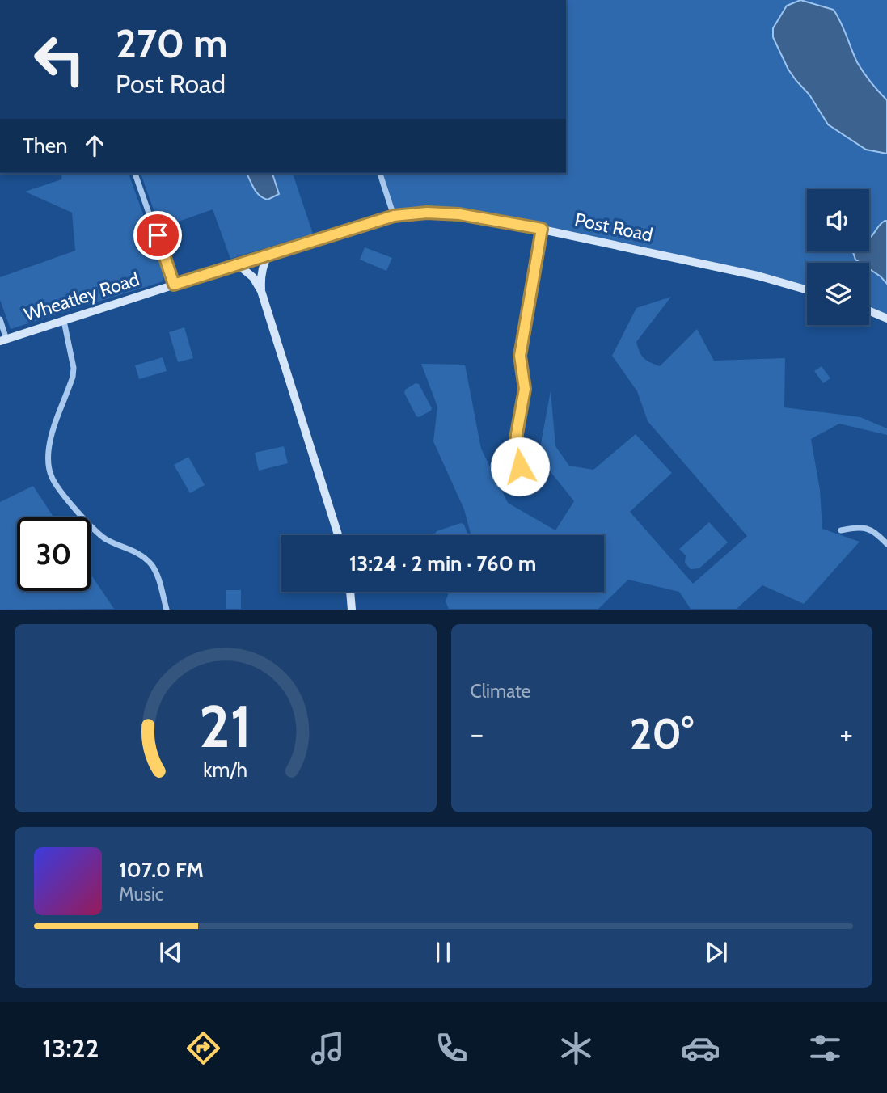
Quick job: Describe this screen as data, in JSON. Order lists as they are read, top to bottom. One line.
{"streets":{"main road":["Post Road","Wheatley Road"]},"crossings":[["Post Road","Wheatley Road"]],"page":{"turn":["270 m","Post Road"],"then":"Then","limit":"30","trip":"13:24 · 2 min · 760 m","tile":"Climate","heat":["−","20°","+"],"song":["107.0 FM","Music"],"tabs":"13:22","gauge":["21","km/h"]}}
